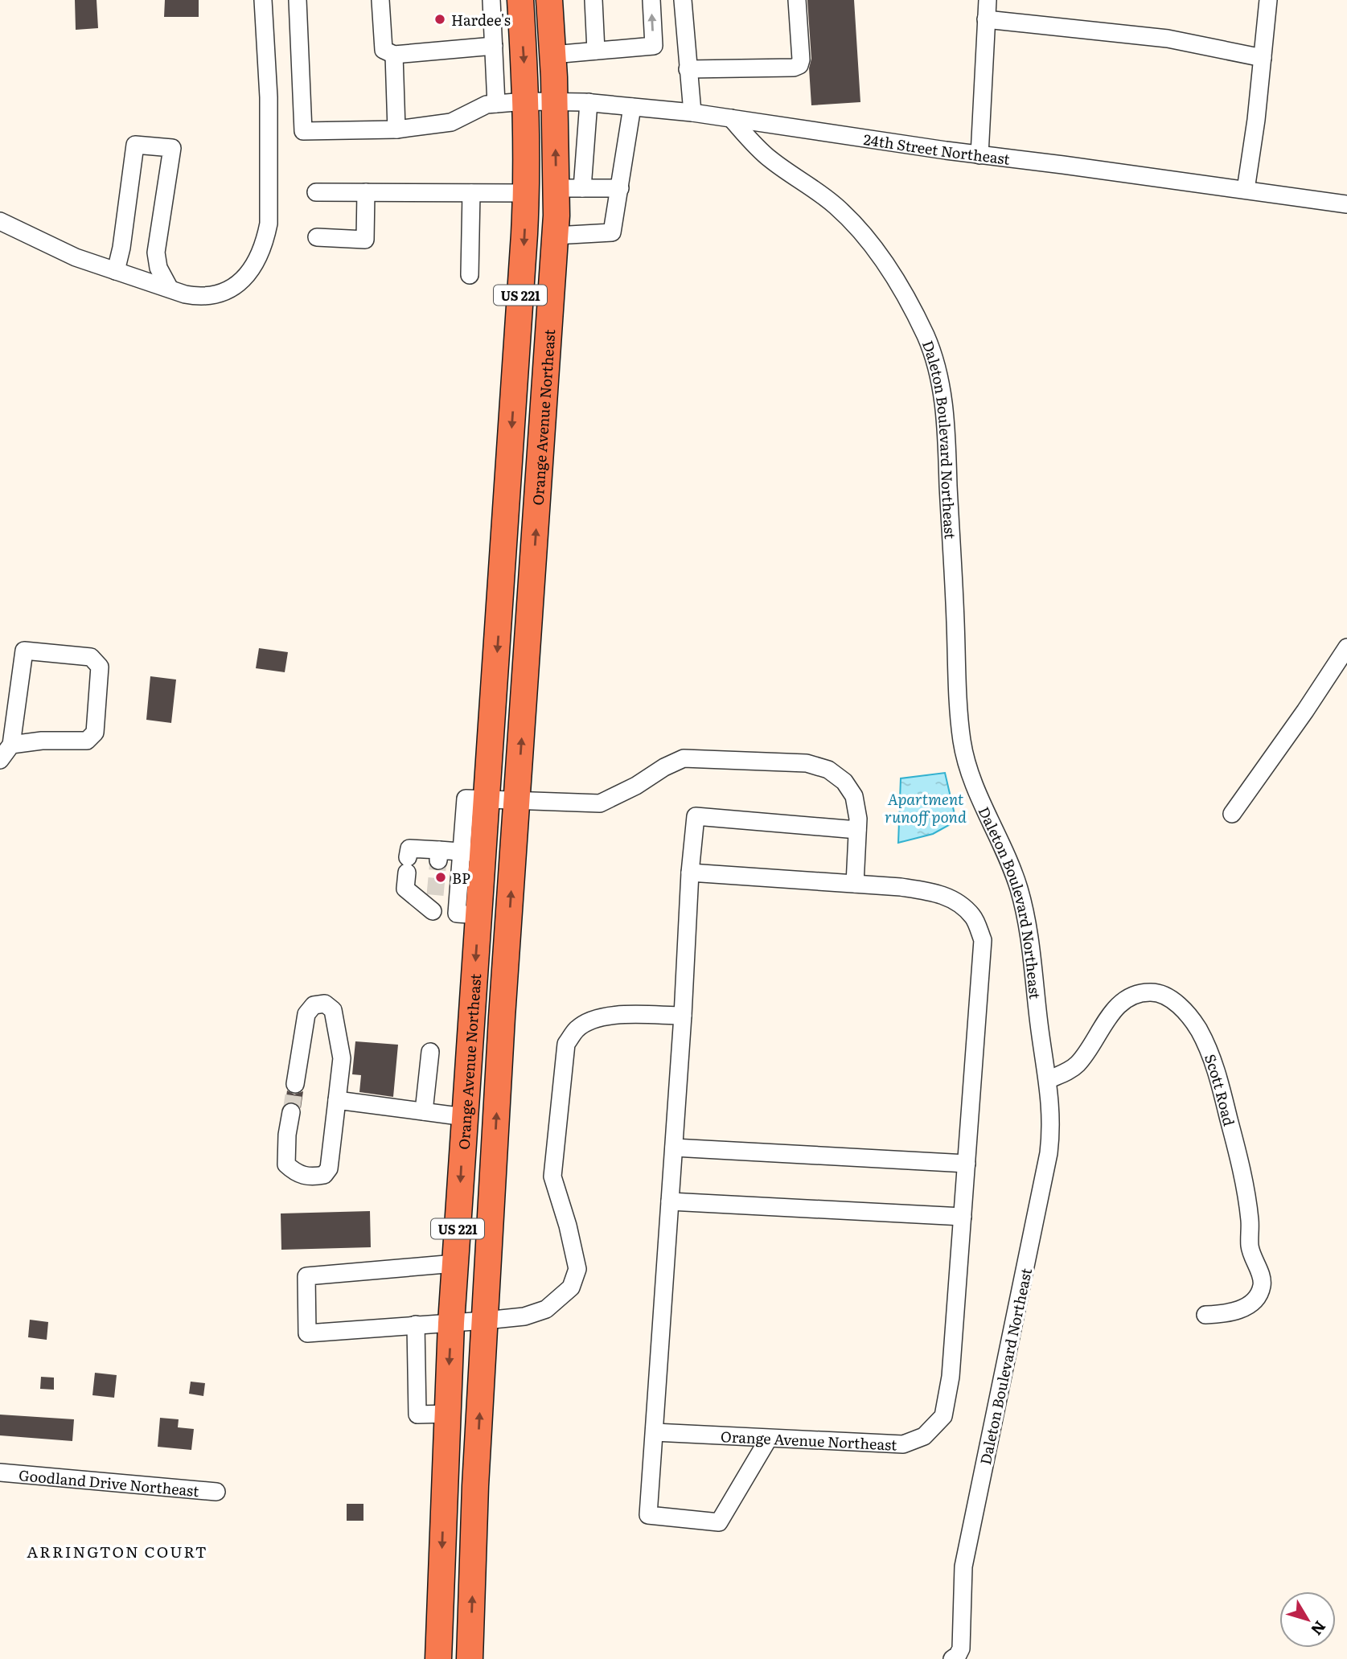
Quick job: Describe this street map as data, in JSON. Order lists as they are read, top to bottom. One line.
{"streets":{"highway":["US 221","Orange Avenue Northeast"],"street":["24th Street Northeast","Daleton Boulevard Northeast","Scott Road","Goodland Drive Northeast"]},"crossings":[["24th Street Northeast","Orange Avenue Northeast"],["24th Street Northeast","Daleton Boulevard Northeast"],["Daleton Boulevard Northeast","Scott Road"]],"districts":["ARRINGTON COURT"],"water":["Apartment runoff pond"],"places":["Hardee's","BP"],"north":"bottom right"}
